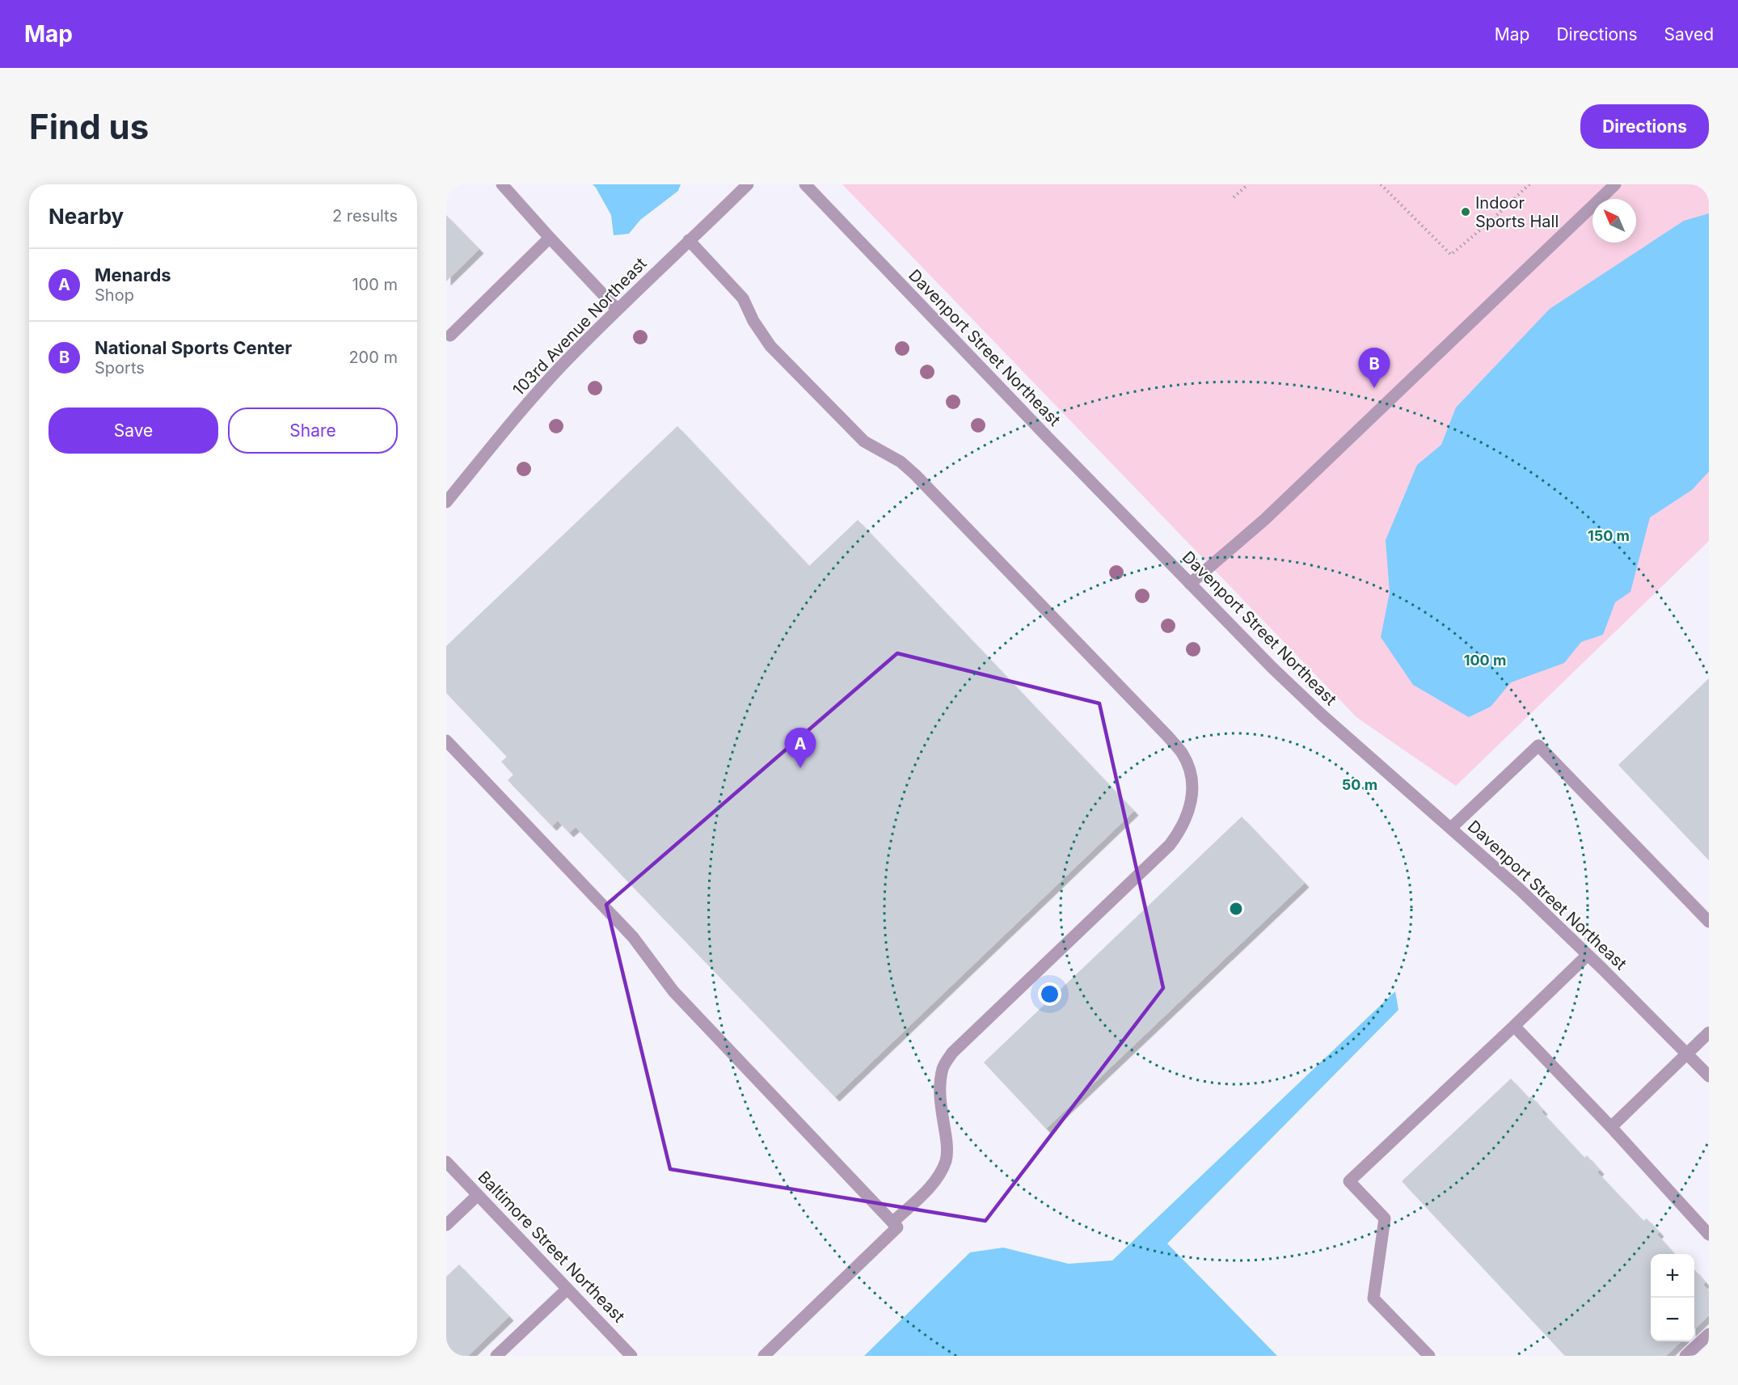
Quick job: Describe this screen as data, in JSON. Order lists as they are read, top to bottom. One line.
{"streets":{"street":["103rd Avenue Northeast","Davenport Street Northeast","Baltimore Street Northeast"]},"places":["Indoor Sports Hall"],"north":"top left","page":{"header":"Map","nav":["Map","Directions","Saved"],"buttons":["Directions",["Save","Share"]],"title":"Find us","heading":["Nearby","2 results"],"list":[{"mark":"A","name":"Menards","note":"Shop","value":"100 m"},{"mark":"B","name":"National Sports Center","note":"Sports","value":"200 m"}],"pins":["B","A"],"map_buttons":["+","−"]},"rings":["150 m","100 m","50 m"]}
